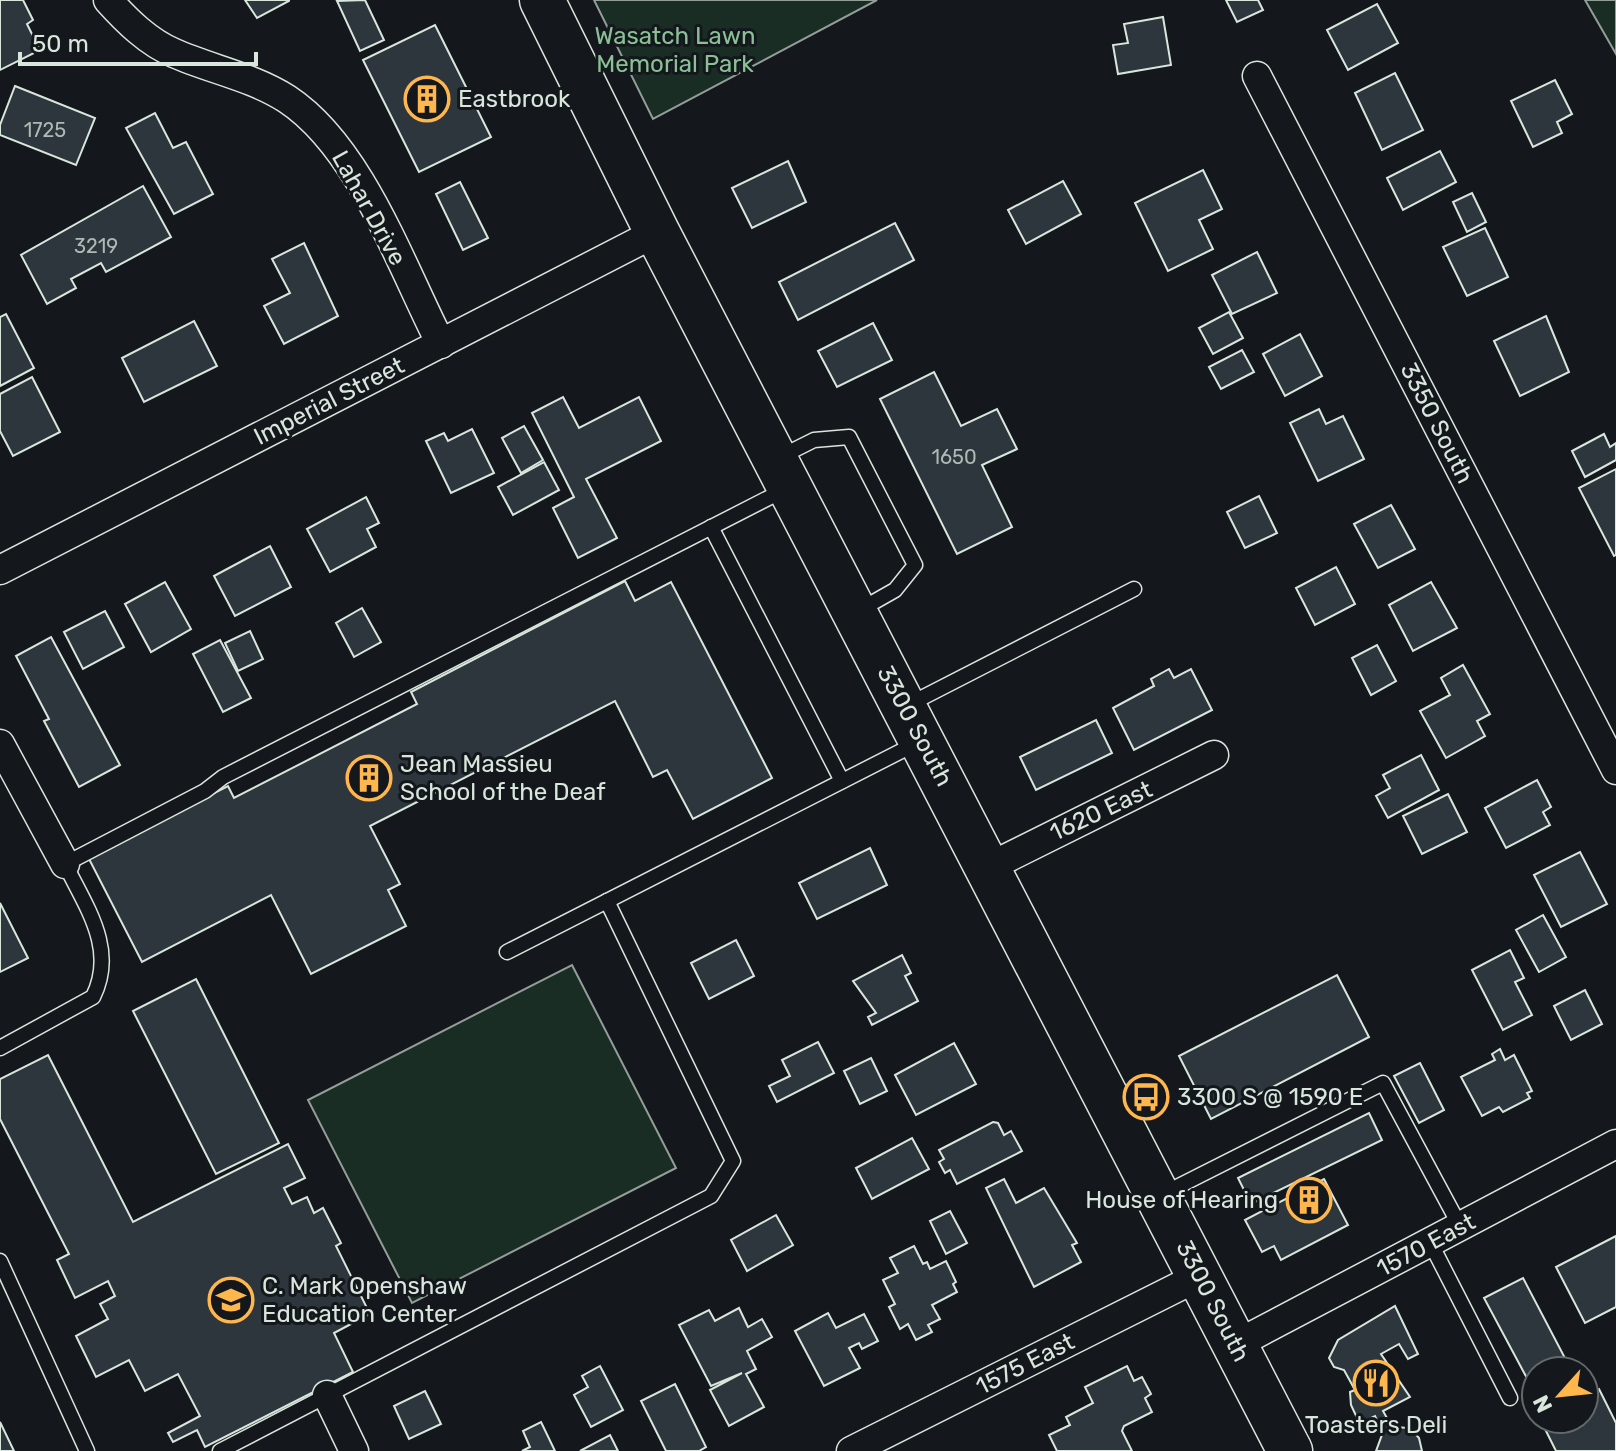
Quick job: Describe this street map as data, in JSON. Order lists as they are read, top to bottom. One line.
{"streets":{"main road":["3300 South"],"street":["Lahar Drive","Imperial Street","3350 South","1620 East","1570 East","1575 East"]},"crossings":[["Lahar Drive","Imperial Street"],["Imperial Street","3300 South"],["3300 South","1620 East"],["3300 South","1570 East"],["3300 South","1575 East"]],"parks":["Wasatch Lawn Memorial Park"],"places":{"building":["Eastbrook","Jean Massieu School of the Deaf","House of Hearing"],"bus stop":["3300 S @ 1590 E"],"school or university":["C. Mark Openshaw Education Center"],"restaurant":["Toasters Deli"]},"house_numbers":["1725","3219","1650"],"scale_bar":"50 m","north":"bottom left"}
